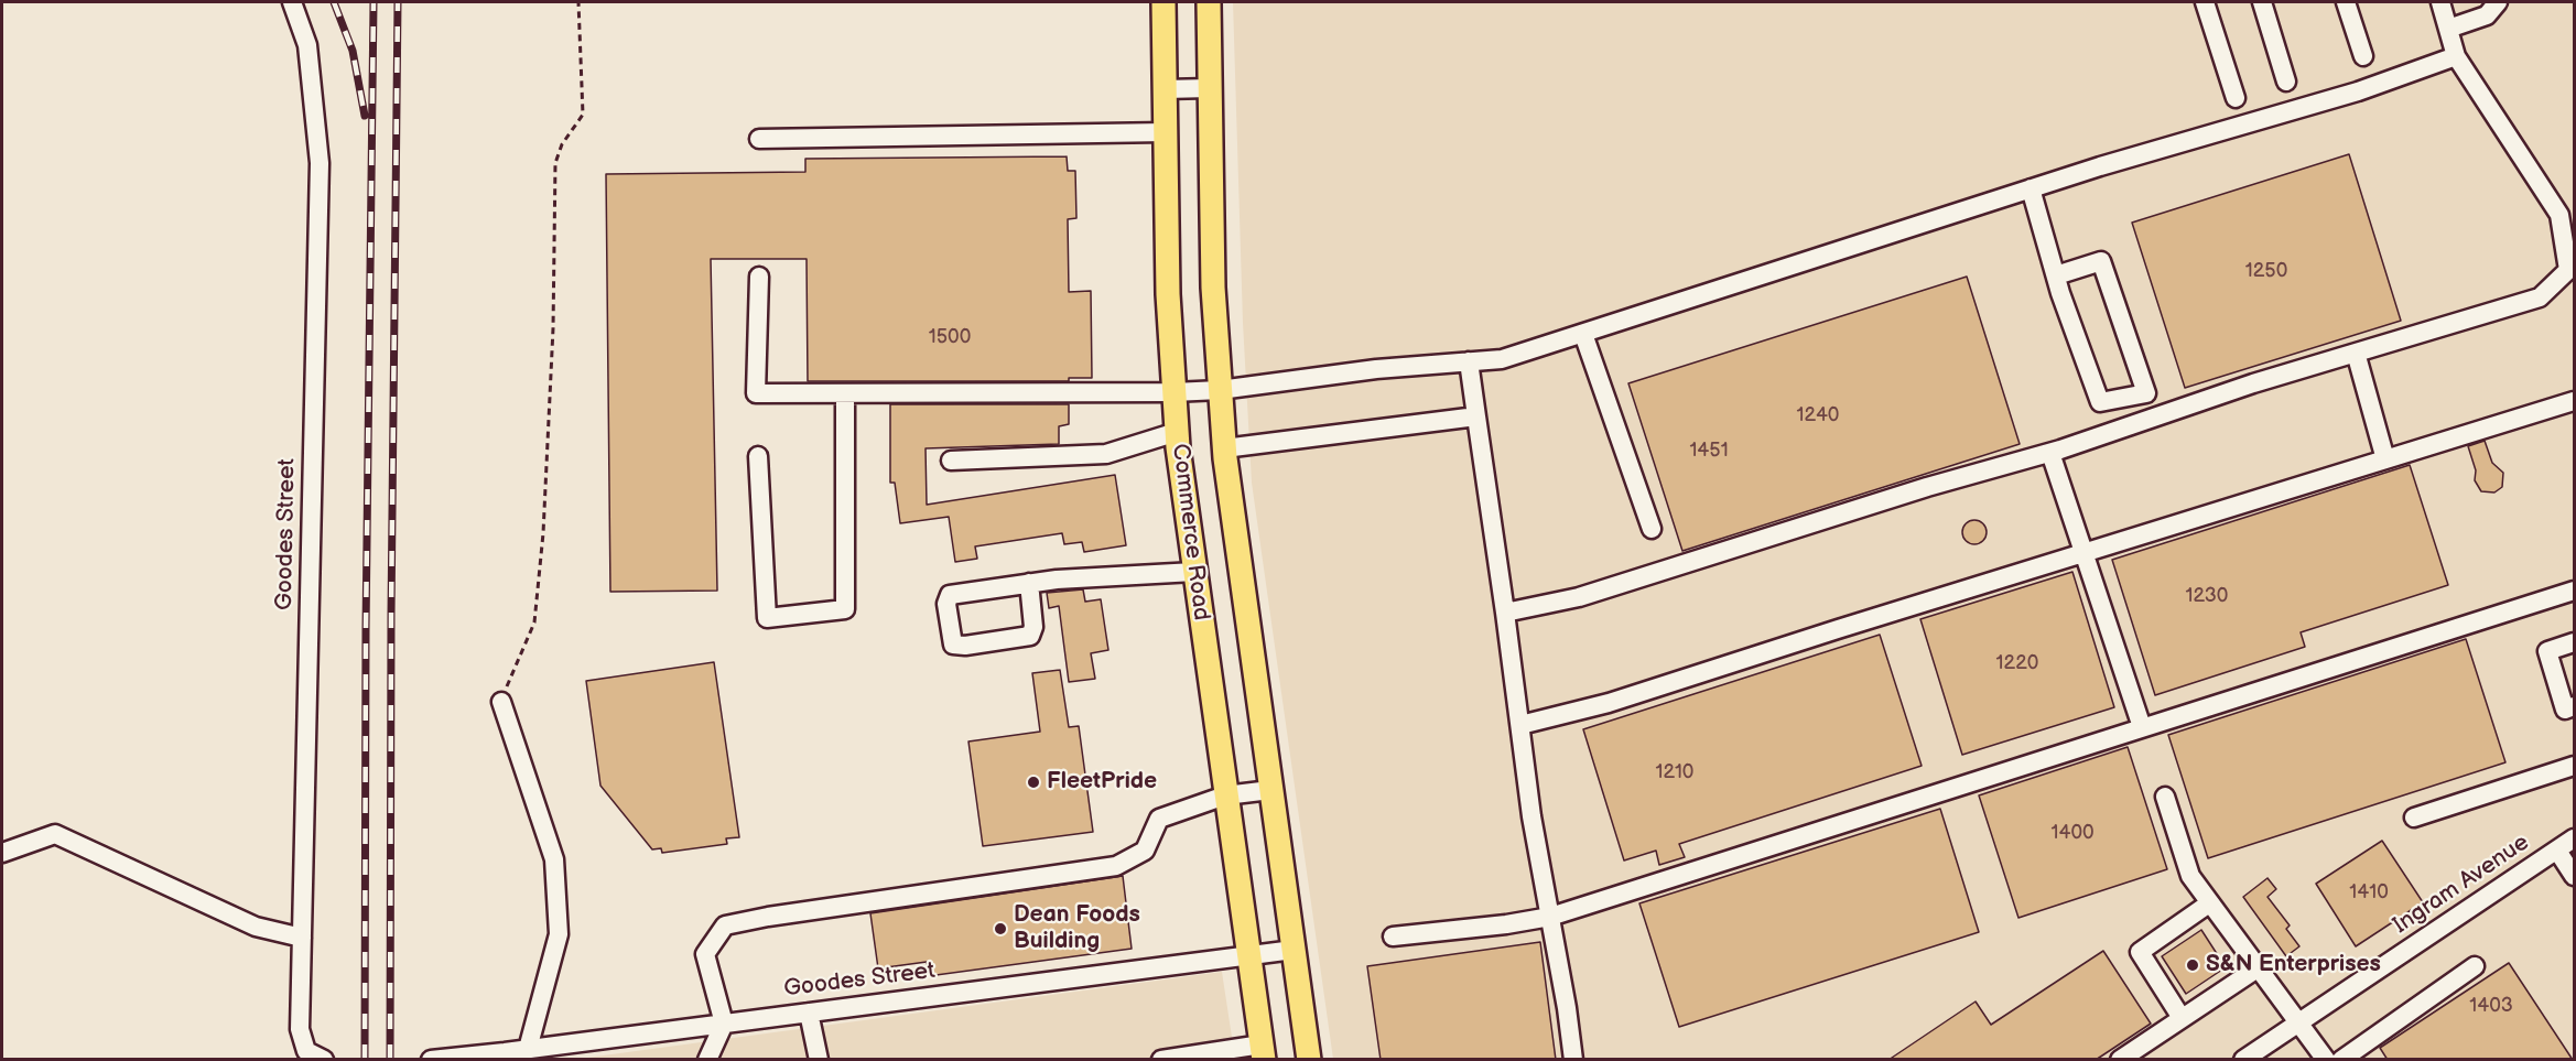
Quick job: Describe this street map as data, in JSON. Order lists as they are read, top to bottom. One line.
{"streets":{"main road":["Commerce Road"],"street":["Goodes Street","Ingram Avenue"]},"crossings":[["Commerce Road","Goodes Street"]],"places":["FleetPride","Dean Foods Building","S&N Enterprises"],"house_numbers":["1250","1500","1240","1451","1230","1220","1210","1400","1410","1403"]}
